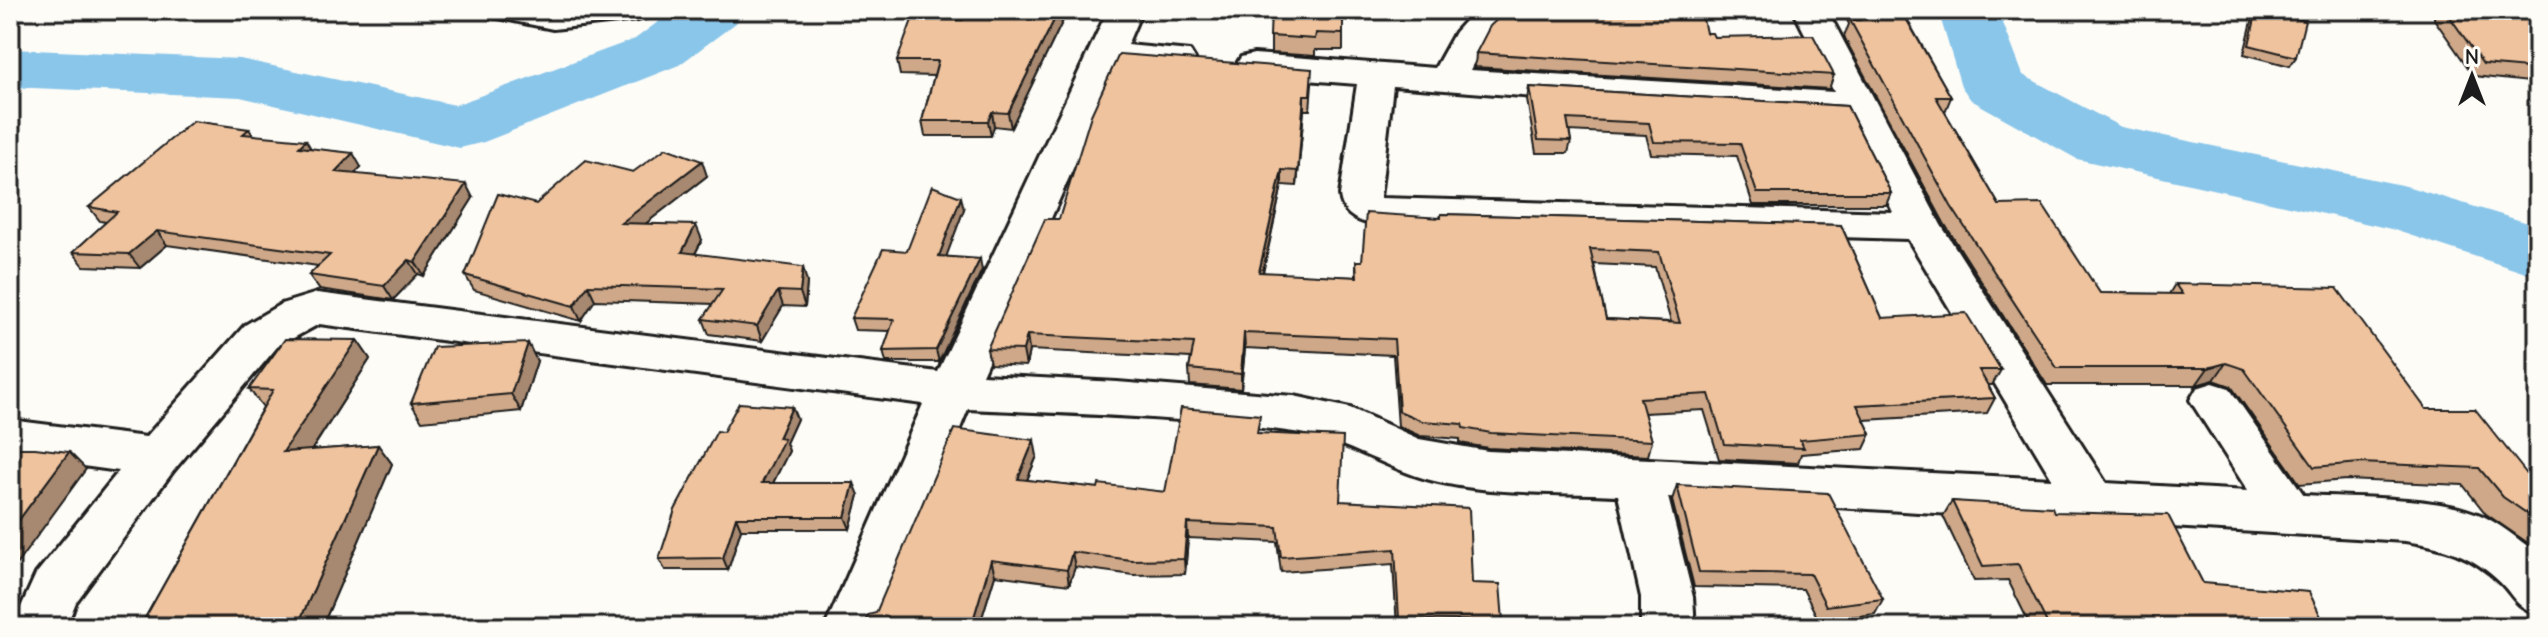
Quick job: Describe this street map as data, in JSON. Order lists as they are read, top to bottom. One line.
{"north":"top"}
